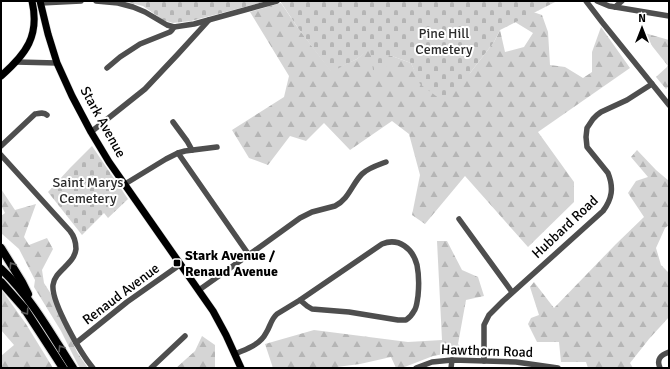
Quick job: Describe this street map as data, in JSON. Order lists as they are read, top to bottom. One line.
{"streets":{"main road":["Stark Avenue"],"street":["Hubbard Road","Renaud Avenue","Hawthorn Road"]},"crossings":[["Stark Avenue","Renaud Avenue"],["Hubbard Road","Hawthorn Road"]],"parks":["Pine Hill Cemetery","Saint Marys Cemetery"],"places":{"transit":["Stark Avenue / Renaud Avenue"]},"north":"top"}
